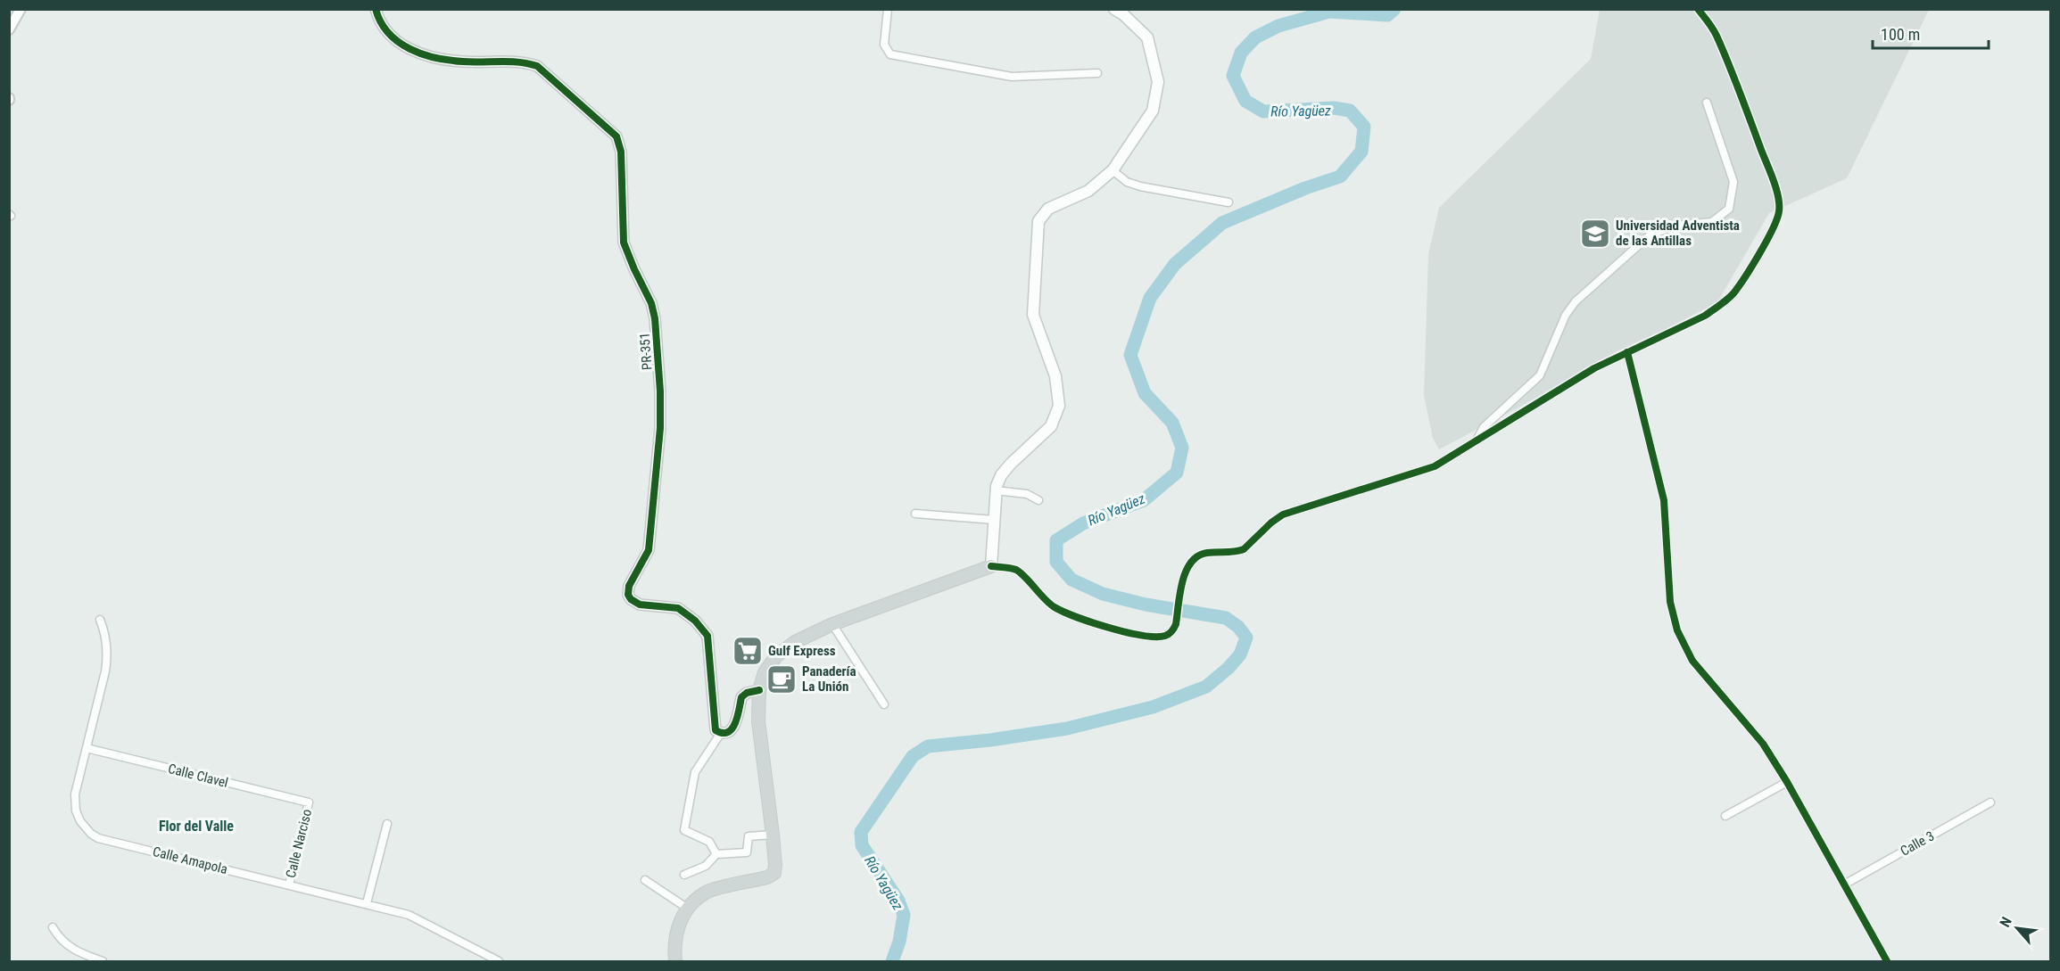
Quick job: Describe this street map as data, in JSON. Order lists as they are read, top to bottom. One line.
{"streets":{"street":["PR-351","Calle Clavel","Calle Narciso","Calle 3","Calle Amapola"]},"crossings":[["Calle Clavel","Calle Narciso"],["Calle Clavel","Calle Amapola"],["Calle Narciso","Calle Amapola"]],"districts":["Flor del Valle"],"water":["Río Yagüez"],"places":{"school or university":["Universidad Adventista de las Antillas"],"supermarket":["Gulf Express"],"cafe":["Panadería La Unión"]},"scale_bar":"100 m","north":"top left"}
